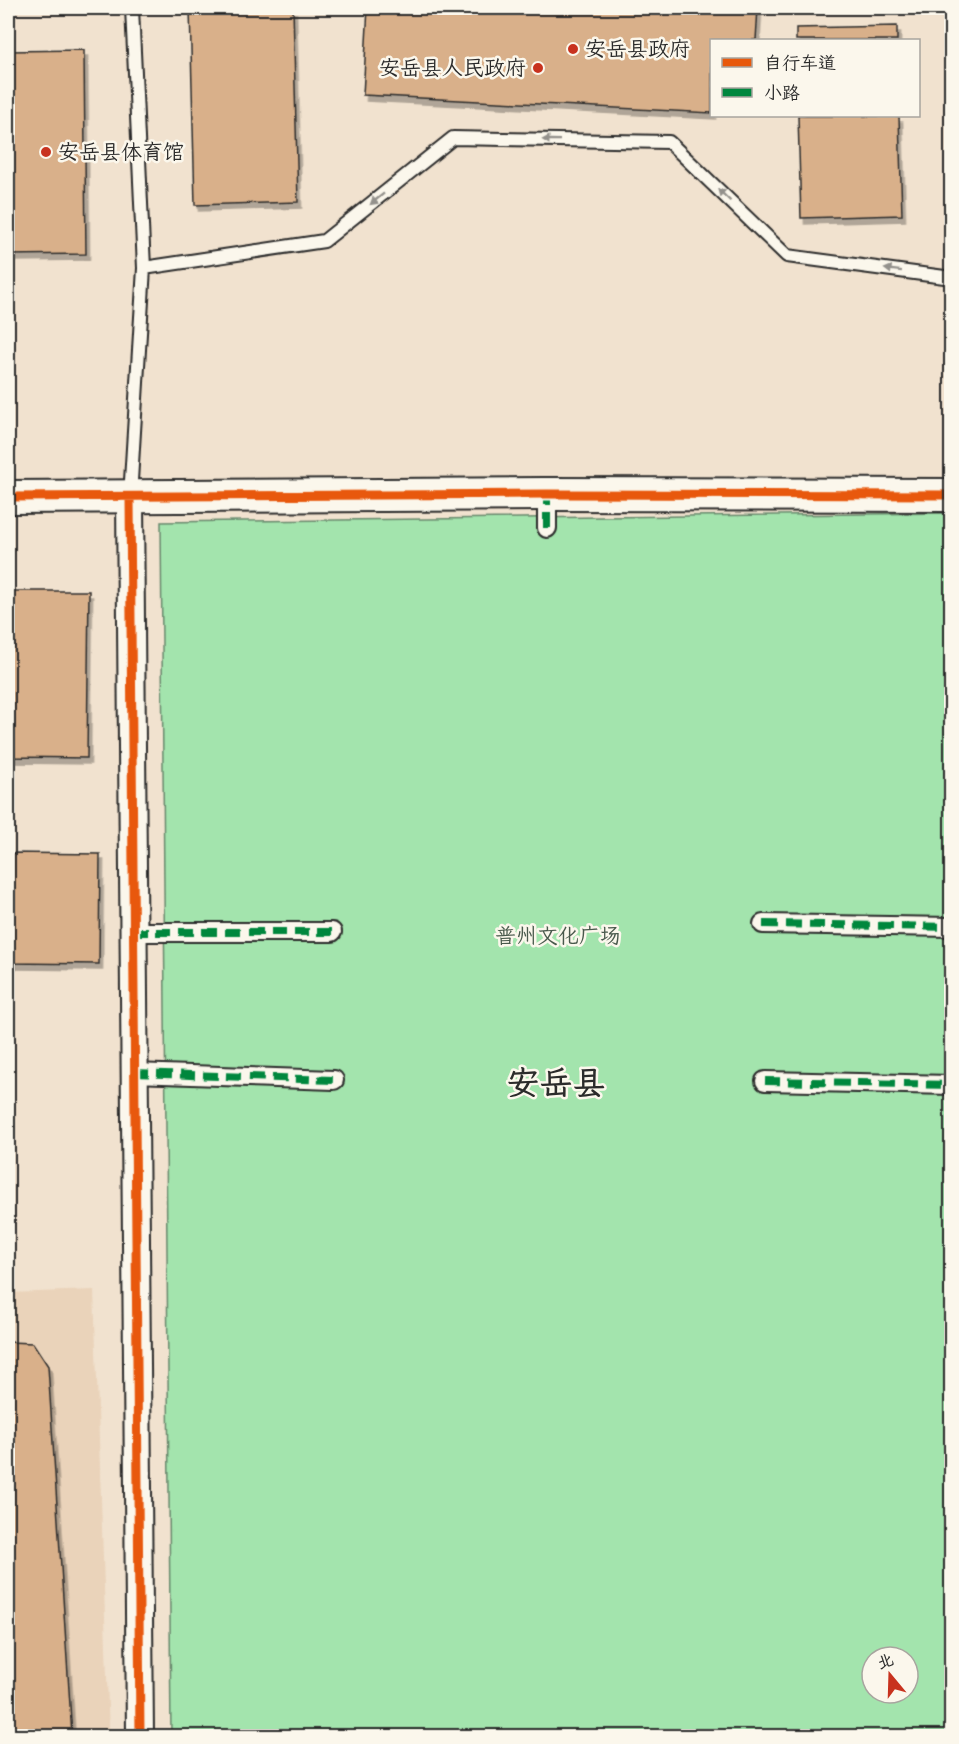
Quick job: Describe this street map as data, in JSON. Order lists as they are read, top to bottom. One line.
{"districts":["安岳县"],"parks":["普州文化广场"],"places":["安岳县政府","安岳县人民政府","安岳县体育馆"],"legend":["自行车道","小路"],"north":"top"}
